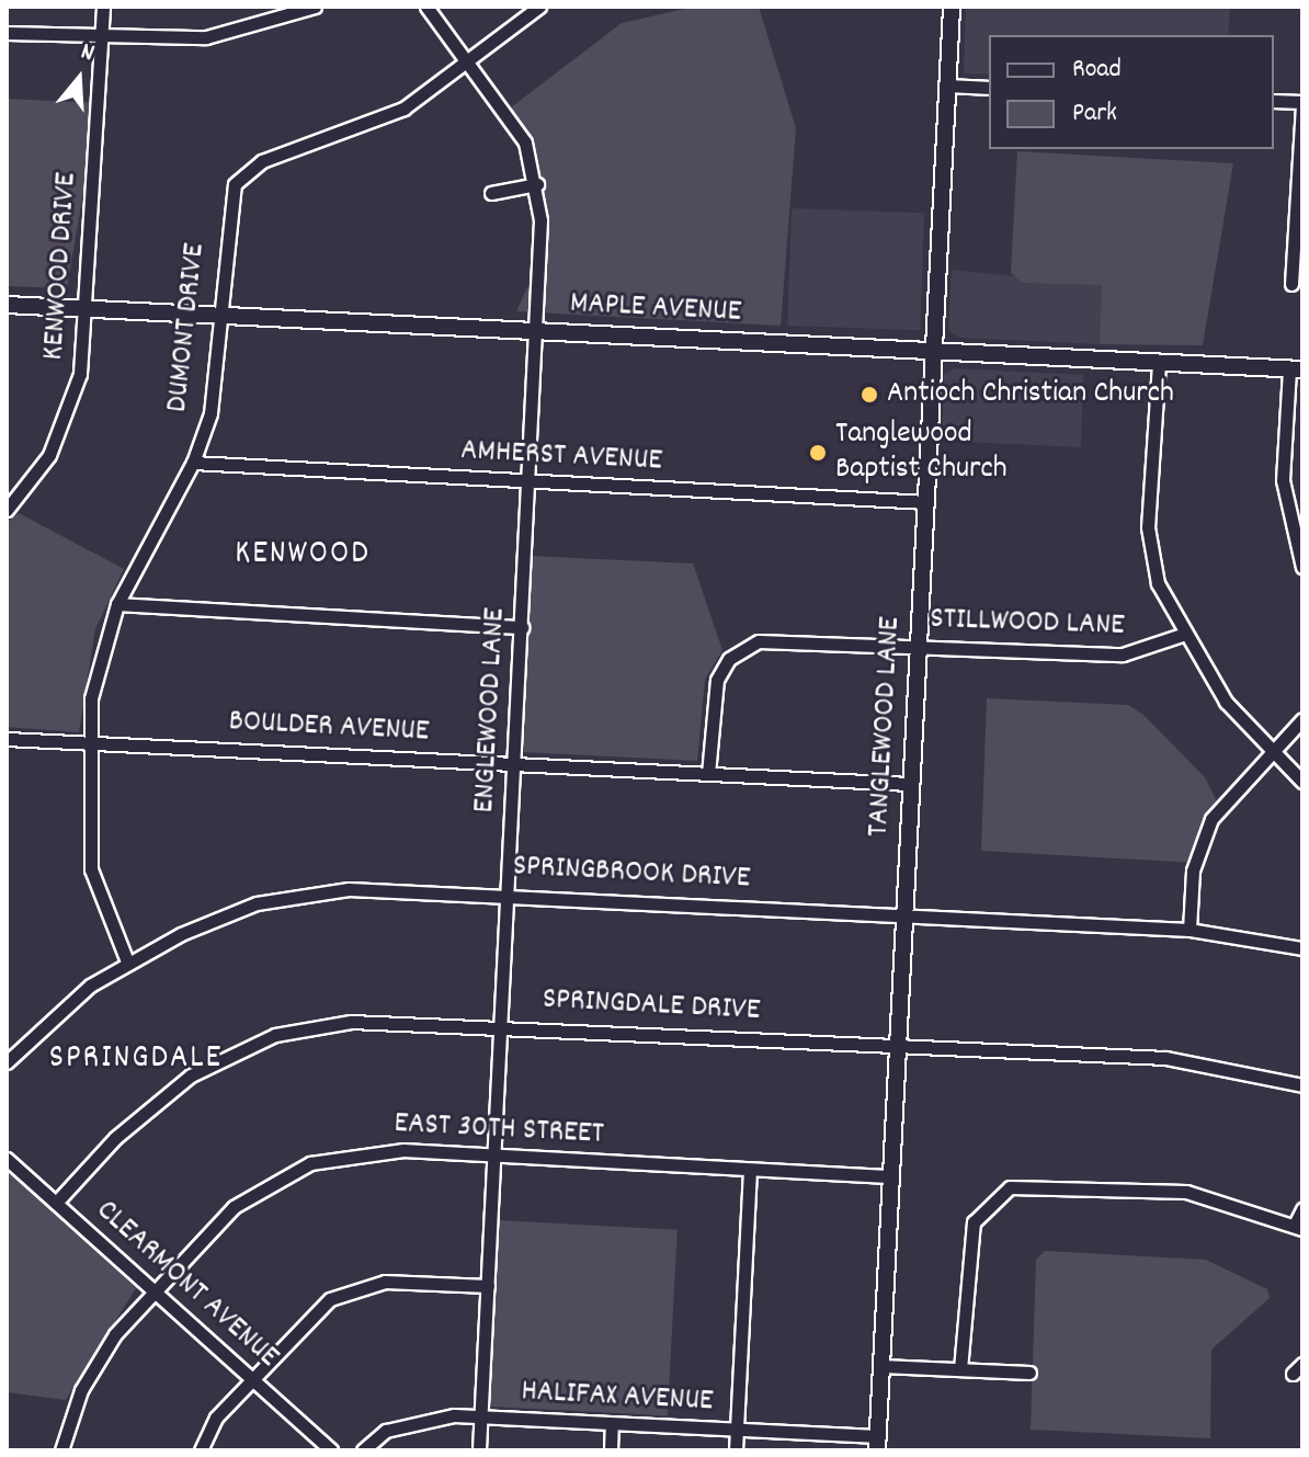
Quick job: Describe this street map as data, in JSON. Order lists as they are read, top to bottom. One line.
{"streets":{"main road":["MAPLE AVENUE","TANGLEWOOD LANE"],"street":["KENWOOD DRIVE","DUMONT DRIVE","AMHERST AVENUE","STILLWOOD LANE","ENGLEWOOD LANE","BOULDER AVENUE","SPRINGBROOK DRIVE","SPRINGDALE DRIVE","EAST 30TH STREET","CLEARMONT AVENUE","HALIFAX AVENUE"]},"crossings":[["KENWOOD DRIVE","MAPLE AVENUE"],["MAPLE AVENUE","DUMONT DRIVE"],["MAPLE AVENUE","ENGLEWOOD LANE"],["MAPLE AVENUE","TANGLEWOOD LANE"],["DUMONT DRIVE","AMHERST AVENUE"],["DUMONT DRIVE","ENGLEWOOD LANE"],["DUMONT DRIVE","BOULDER AVENUE"],["DUMONT DRIVE","SPRINGBROOK DRIVE"],["AMHERST AVENUE","ENGLEWOOD LANE"],["AMHERST AVENUE","TANGLEWOOD LANE"],["STILLWOOD LANE","TANGLEWOOD LANE"],["STILLWOOD LANE","BOULDER AVENUE"],["ENGLEWOOD LANE","BOULDER AVENUE"],["ENGLEWOOD LANE","SPRINGBROOK DRIVE"],["ENGLEWOOD LANE","SPRINGDALE DRIVE"],["ENGLEWOOD LANE","EAST 30TH STREET"],["ENGLEWOOD LANE","HALIFAX AVENUE"],["TANGLEWOOD LANE","BOULDER AVENUE"],["TANGLEWOOD LANE","SPRINGBROOK DRIVE"],["TANGLEWOOD LANE","SPRINGDALE DRIVE"],["TANGLEWOOD LANE","EAST 30TH STREET"],["TANGLEWOOD LANE","HALIFAX AVENUE"],["SPRINGDALE DRIVE","CLEARMONT AVENUE"],["EAST 30TH STREET","CLEARMONT AVENUE"]],"districts":["KENWOOD","SPRINGDALE"],"places":["Antioch Christian Church","Tanglewood Baptist Church"],"legend":["Road","Park"],"north":"top"}
